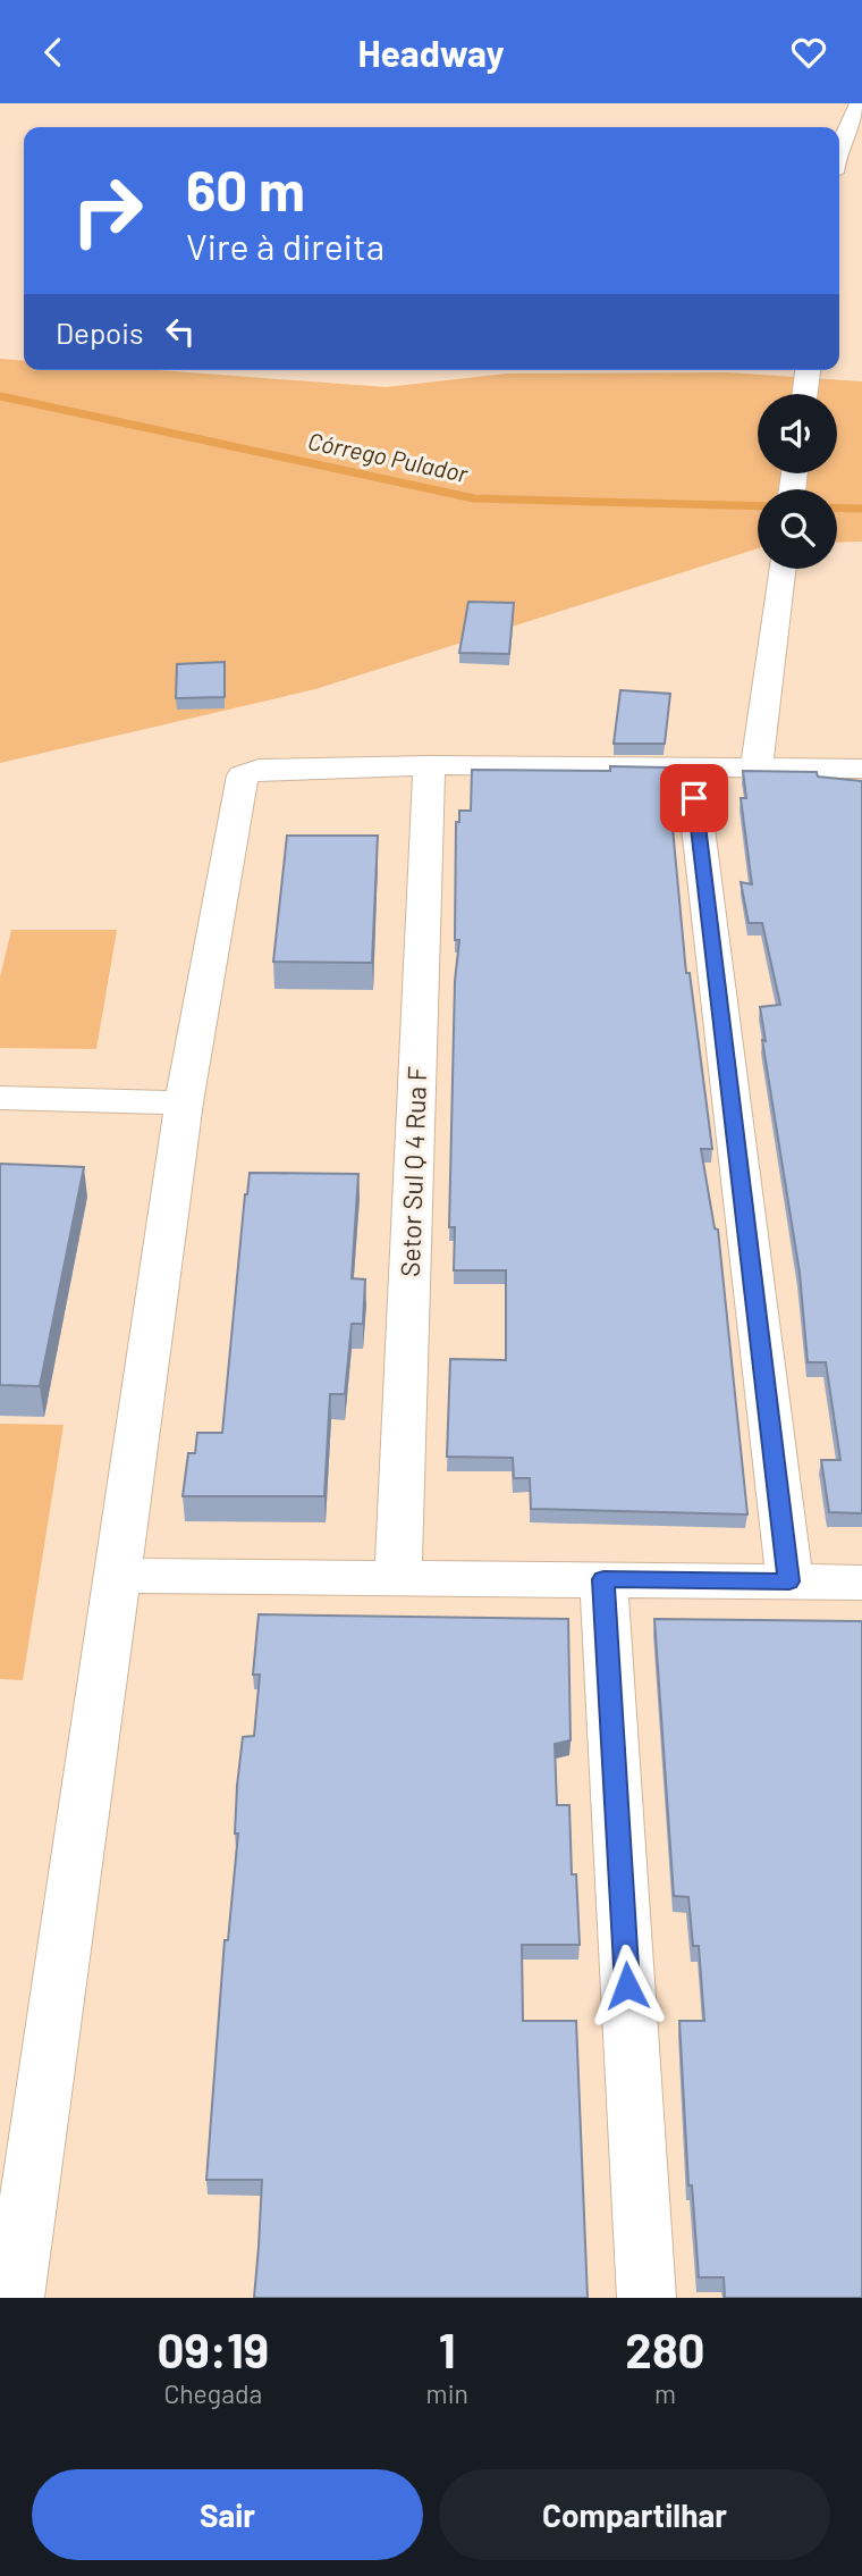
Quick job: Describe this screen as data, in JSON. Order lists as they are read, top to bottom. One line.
{"streets":{"street":["Setor Sul Q 4 Rua F"]},"water":["Córrego Pulador"],"page":{"header":"Headway","turn":["60 m","Vire à direita"],"then":"Depois","eta":["09:19","Chegada","1","min","280","m"],"buttons":["Sair","Compartilhar"]}}
